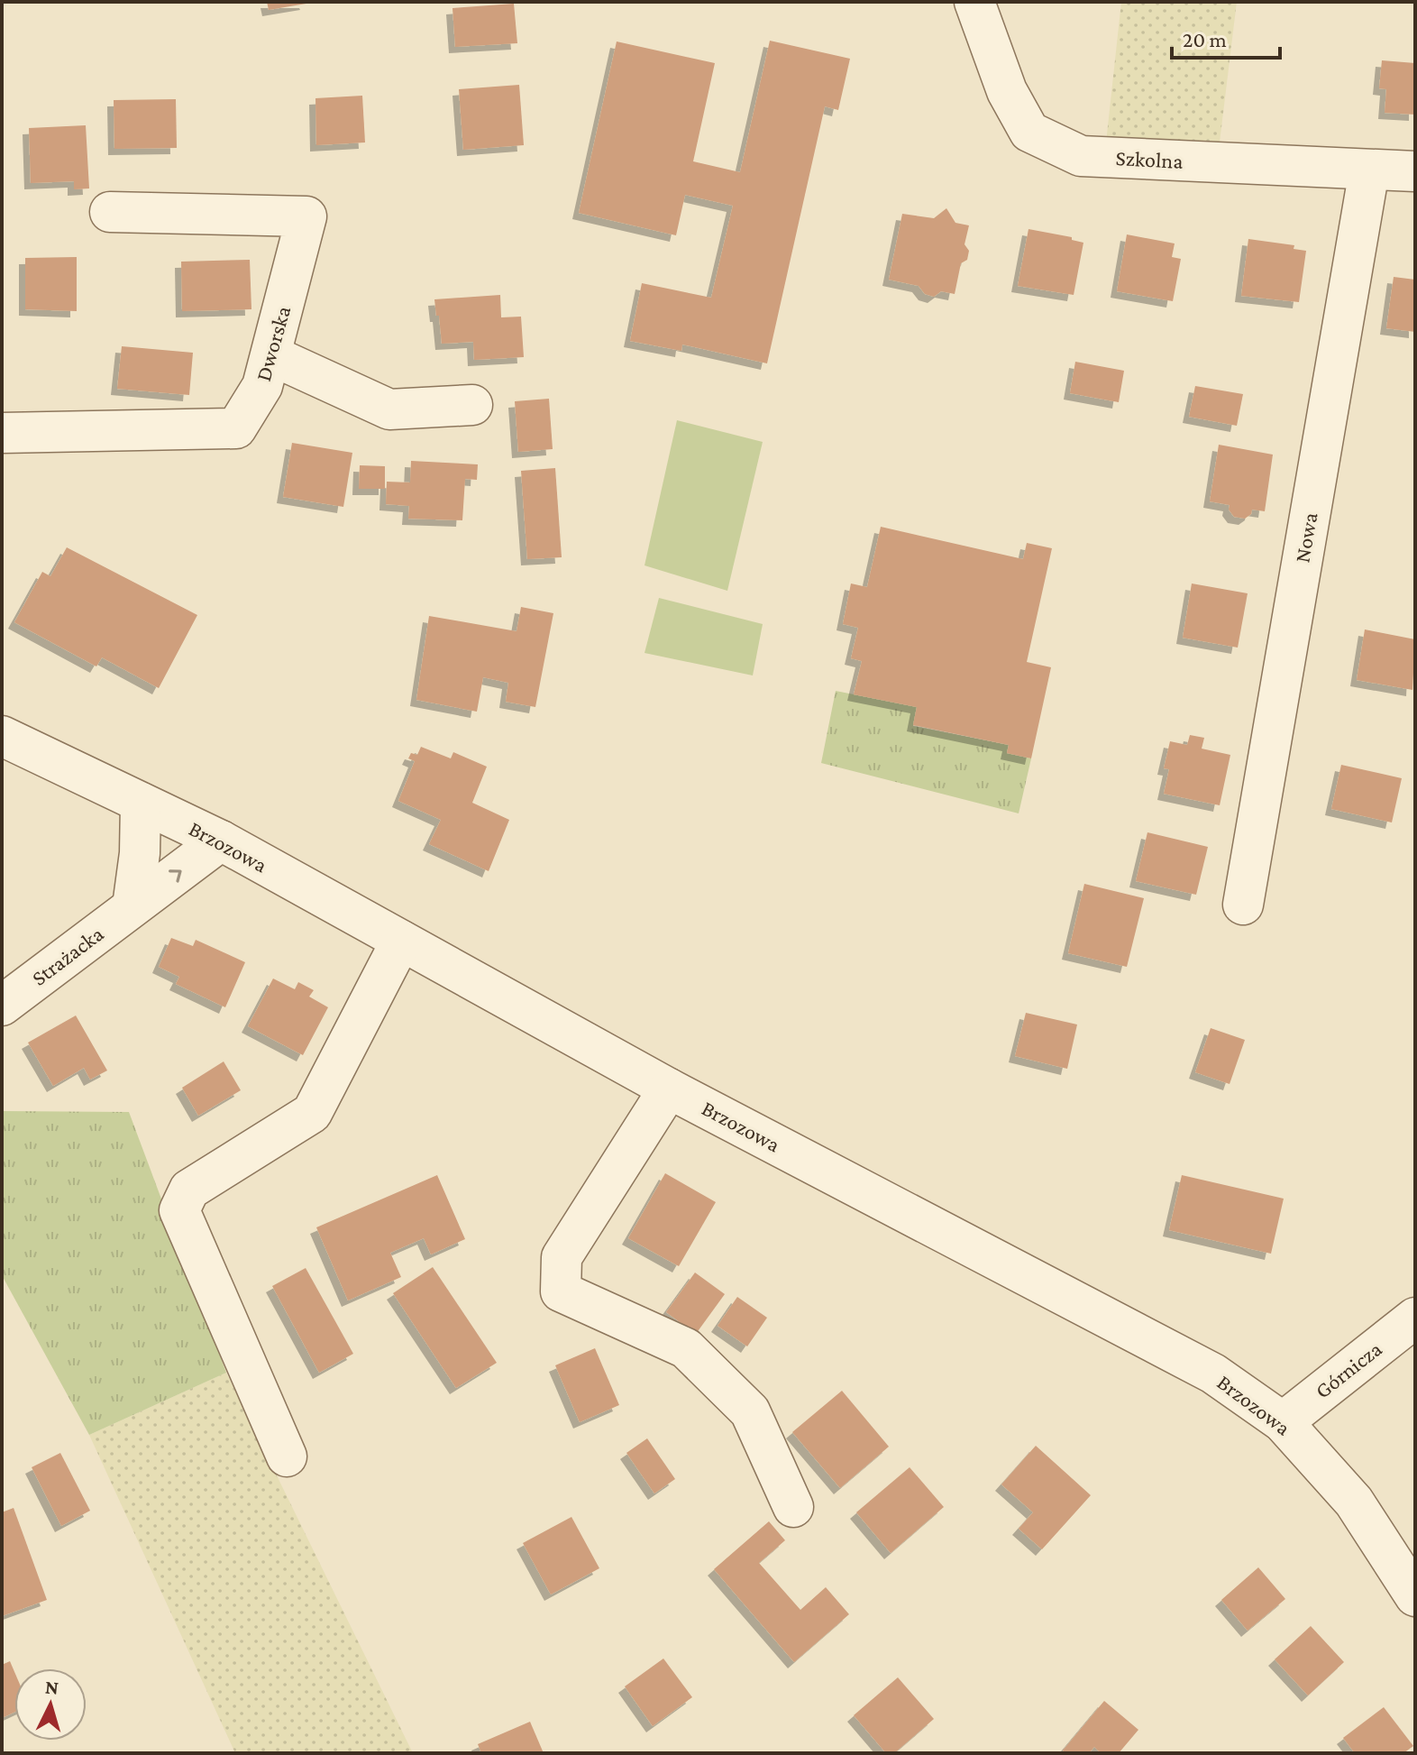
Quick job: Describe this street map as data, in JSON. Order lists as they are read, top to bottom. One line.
{"streets":{"street":["Szkolna","Dworska","Nowa","Brzozowa","Strażacka","Górnicza"]},"crossings":[["Szkolna","Nowa"],["Brzozowa","Strażacka"],["Brzozowa","Górnicza"]],"one_way":["Strażacka"],"scale_bar":"20 m","north":"top"}
